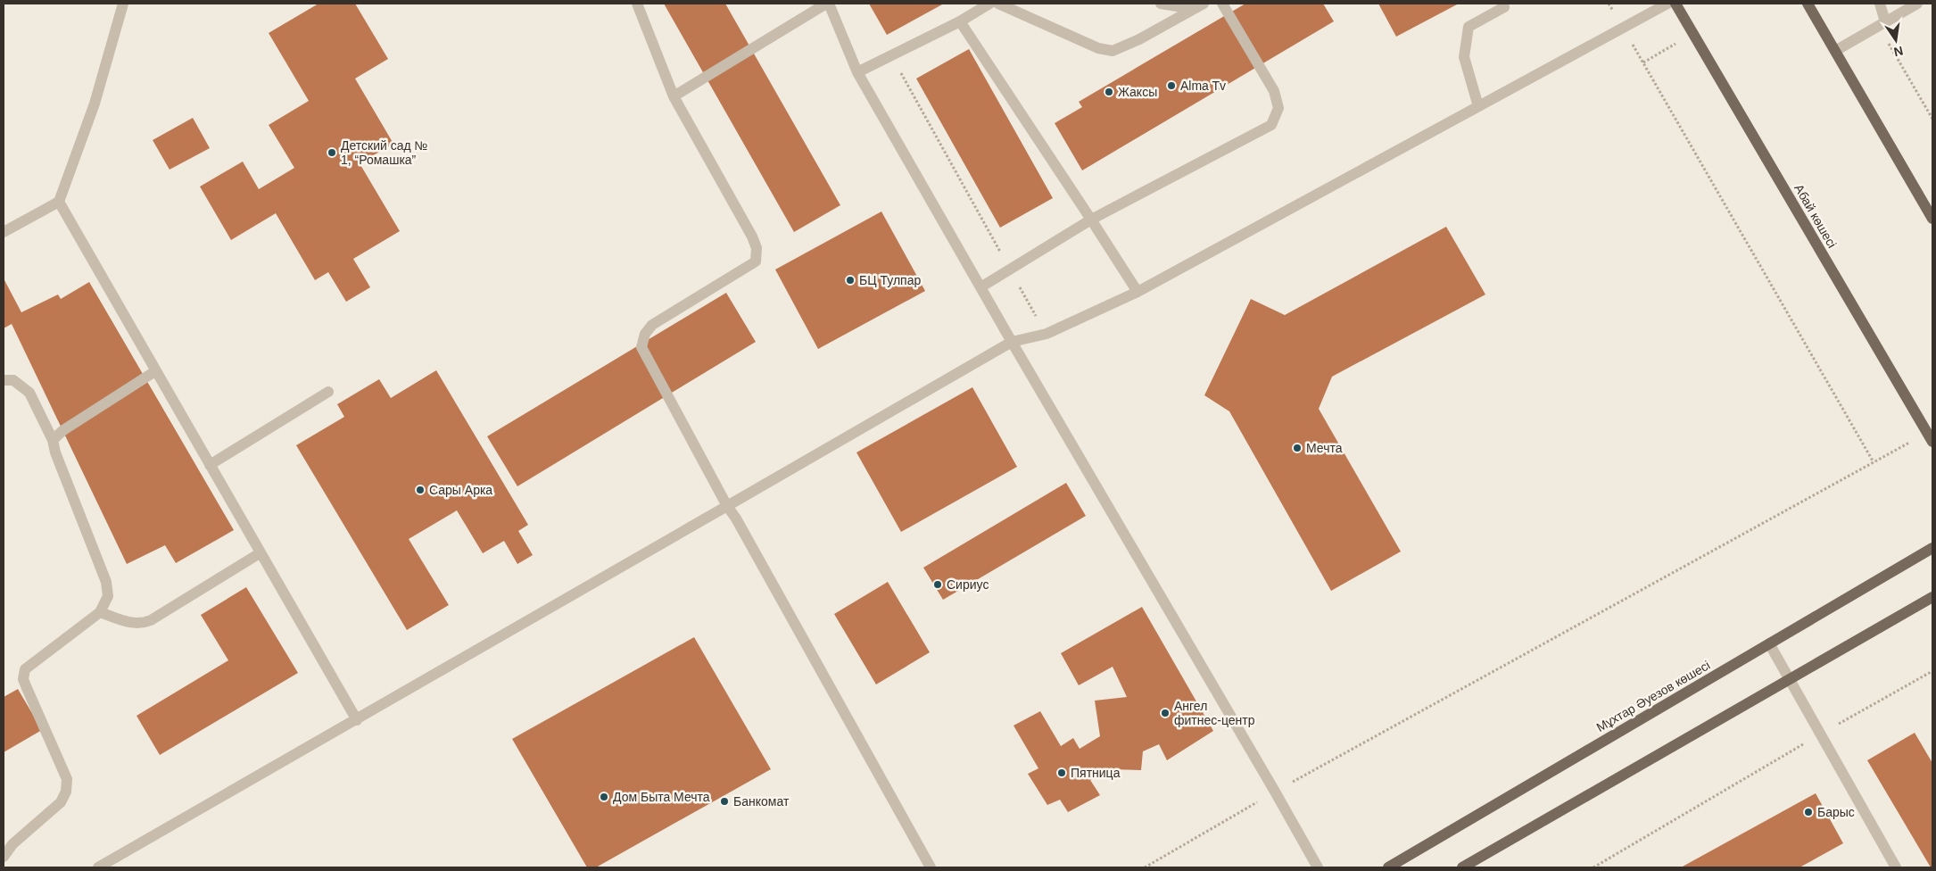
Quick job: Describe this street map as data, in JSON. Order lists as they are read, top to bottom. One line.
{"streets":{"main road":["Абай көшесі","Мұхтар Әуезов көшесі"]},"places":["Alma Tv","Жаксы","Детский сад № 1, “Ромашка”","БЦ Тулпар","Мечта","Сары Арка","Сириус","Ангел фитнес-центр","Пятница","Дом Быта Мечта","Банкомат","Барыс"],"north":"bottom"}
